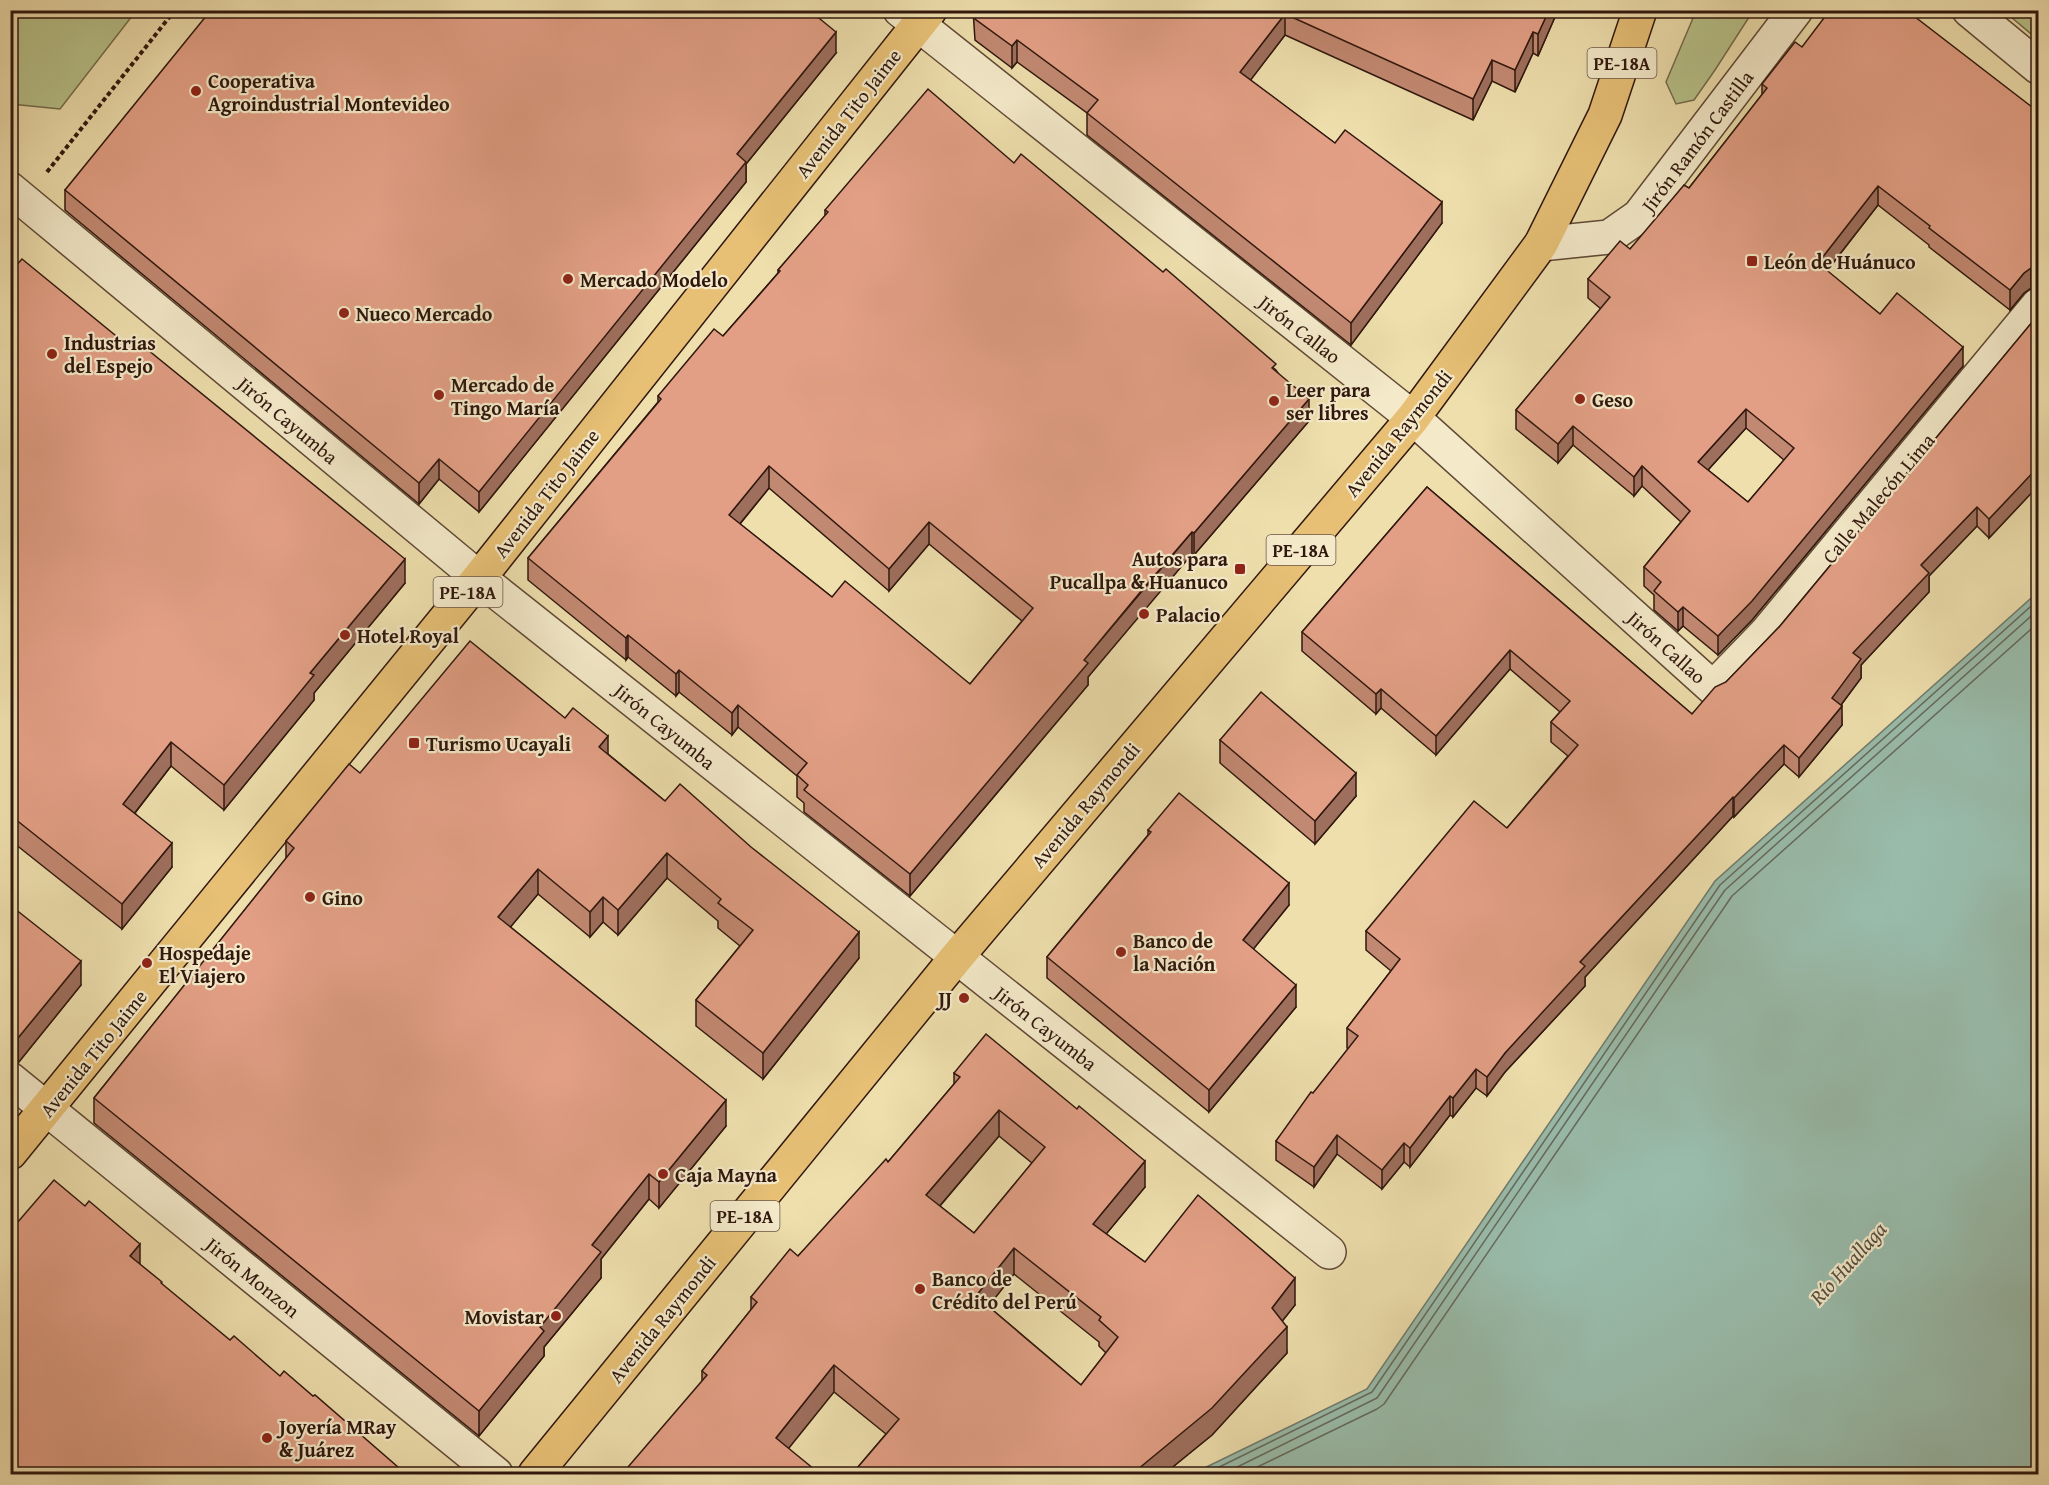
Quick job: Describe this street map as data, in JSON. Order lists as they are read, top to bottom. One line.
{"streets":{"highway":["PE-18A","Avenida Tito Jaime","Avenida Raymondi"],"street":["Jirón Ramón Castilla","Jirón Callao","Jirón Cayumba","Calle Malecón Lima","Jirón Monzon"]},"crossings":[["Avenida Tito Jaime","Jirón Callao"],["Avenida Tito Jaime","Jirón Cayumba"],["Avenida Tito Jaime","Jirón Monzon"],["Jirón Ramón Castilla","Avenida Raymondi"],["Jirón Callao","Avenida Raymondi"],["Jirón Callao","Calle Malecón Lima"],["Jirón Cayumba","Avenida Raymondi"]],"water":["Río Huallaga"],"places":{"other":["Cooperativa Agroindustrial Montevideo","Mercado Modelo","Nueco Mercado","Industrias del Espejo","Mercado de Tingo María","Geso","Leer para ser libres","Palacio","Hotel Royal","Gino","Banco de la Nación","Hospedaje El Viajero","JJ","Caja Mayna","Banco de Crédito del Perú","Movistar","Joyería MRay & Juárez"],"transit":["León de Huánuco","Autos para Pucallpa & Huanuco","Turismo Ucayali"]}}
